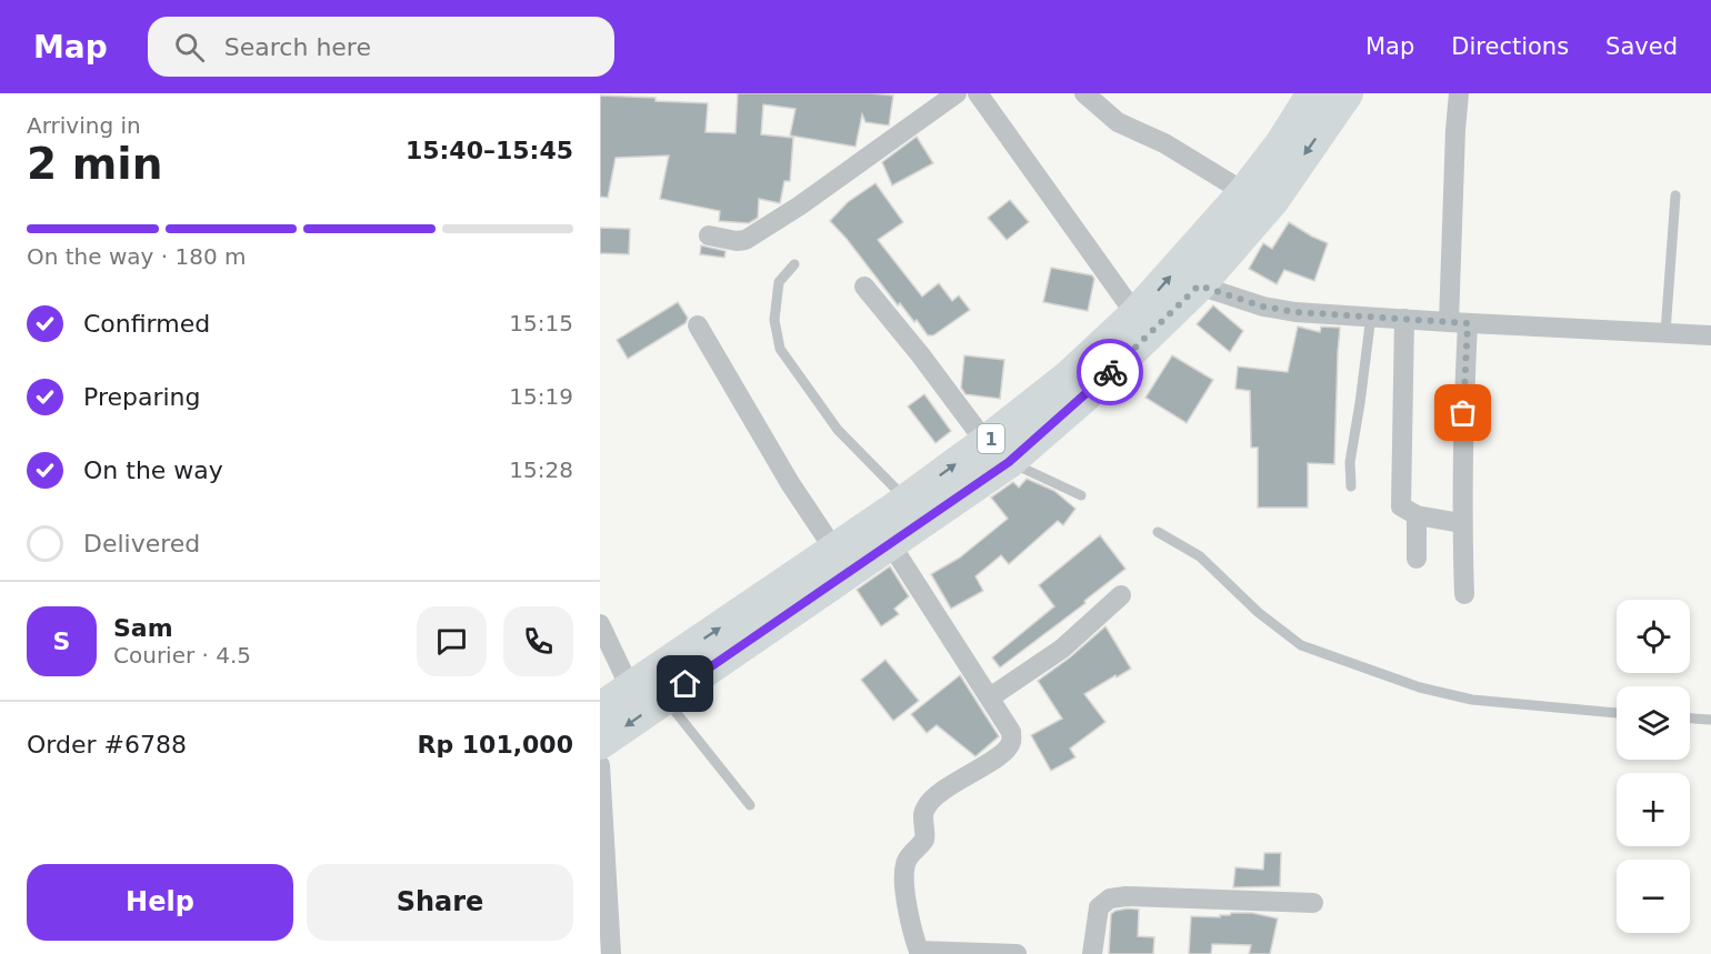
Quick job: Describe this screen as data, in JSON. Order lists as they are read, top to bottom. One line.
{"streets":{"highway":["1"]},"page":{"header":"Map","search":"Search here","nav":["Map","Directions","Saved"],"heading":["2 min","Arriving in","15:40–15:45"],"panel":["Sam","Courier · 4.5","Order #6788","Rp 101,000"],"bar":"On the way · 180 m","list":[["Confirmed","15:15"],["Preparing","15:19"],["On the way","15:28"],"Delivered"],"map_buttons":["+","−"],"round":"S","buttons":["Help","Share"]}}
